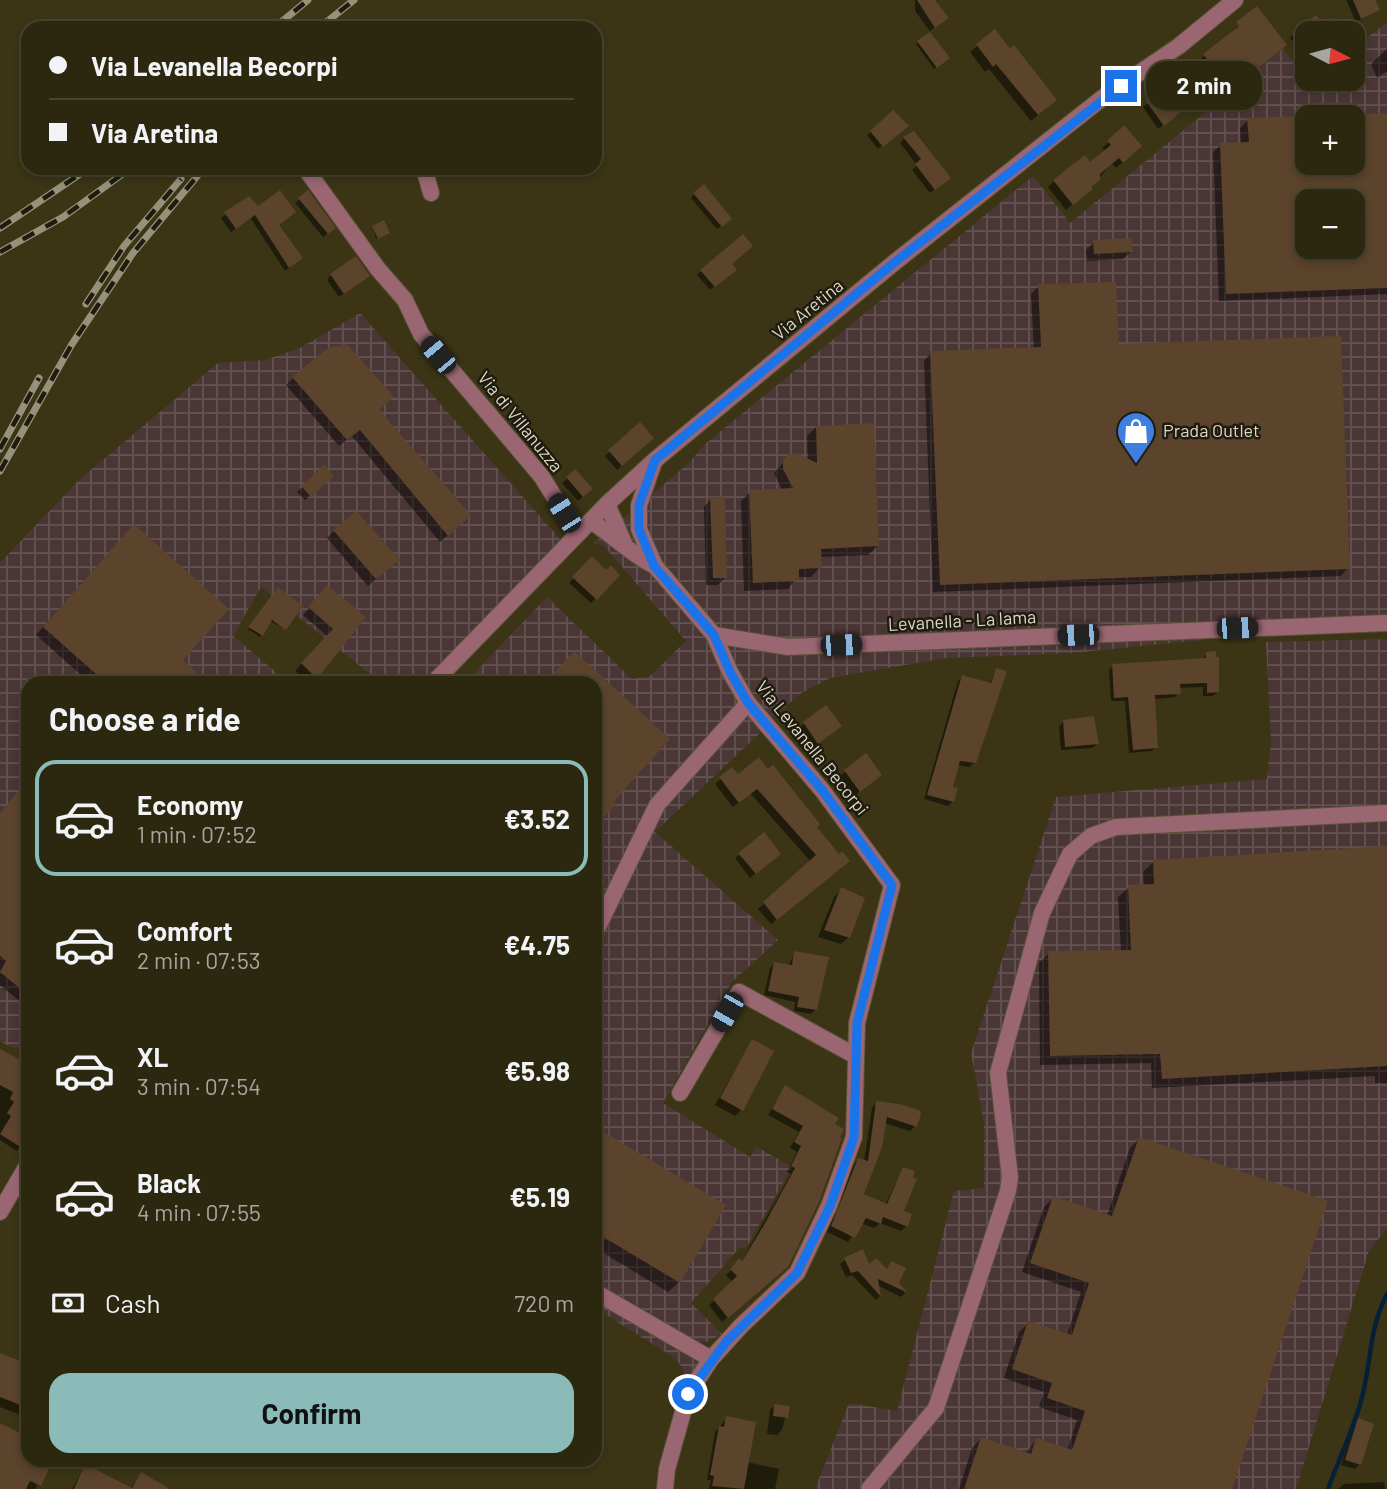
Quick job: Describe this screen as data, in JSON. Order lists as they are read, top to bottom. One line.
{"streets":{"street":["Via Aretina","Via di Villanuzza","Levanella - La lama","Via Levanella Becorpi"]},"crossings":[["Via Aretina","Via di Villanuzza"],["Levanella - La lama","Via Levanella Becorpi"]],"places":{"shop":["Prada Outlet"]},"north":"right","page":{"map_buttons":["+","−"],"banner":["Via Levanella Becorpi","Via Aretina"],"bubble":"2 min","heading":"Choose a ride","list":[{"name":"Economy","note":"1 min · 07:52","value":"€3.52"},{"name":"Comfort","note":"2 min · 07:53","value":"€4.75"},{"name":"XL","note":"3 min · 07:54","value":"€5.98"},{"name":"Black","note":"4 min · 07:55","value":"€5.19"}],"pay":["Cash","720 m"],"buttons":"Confirm"}}
